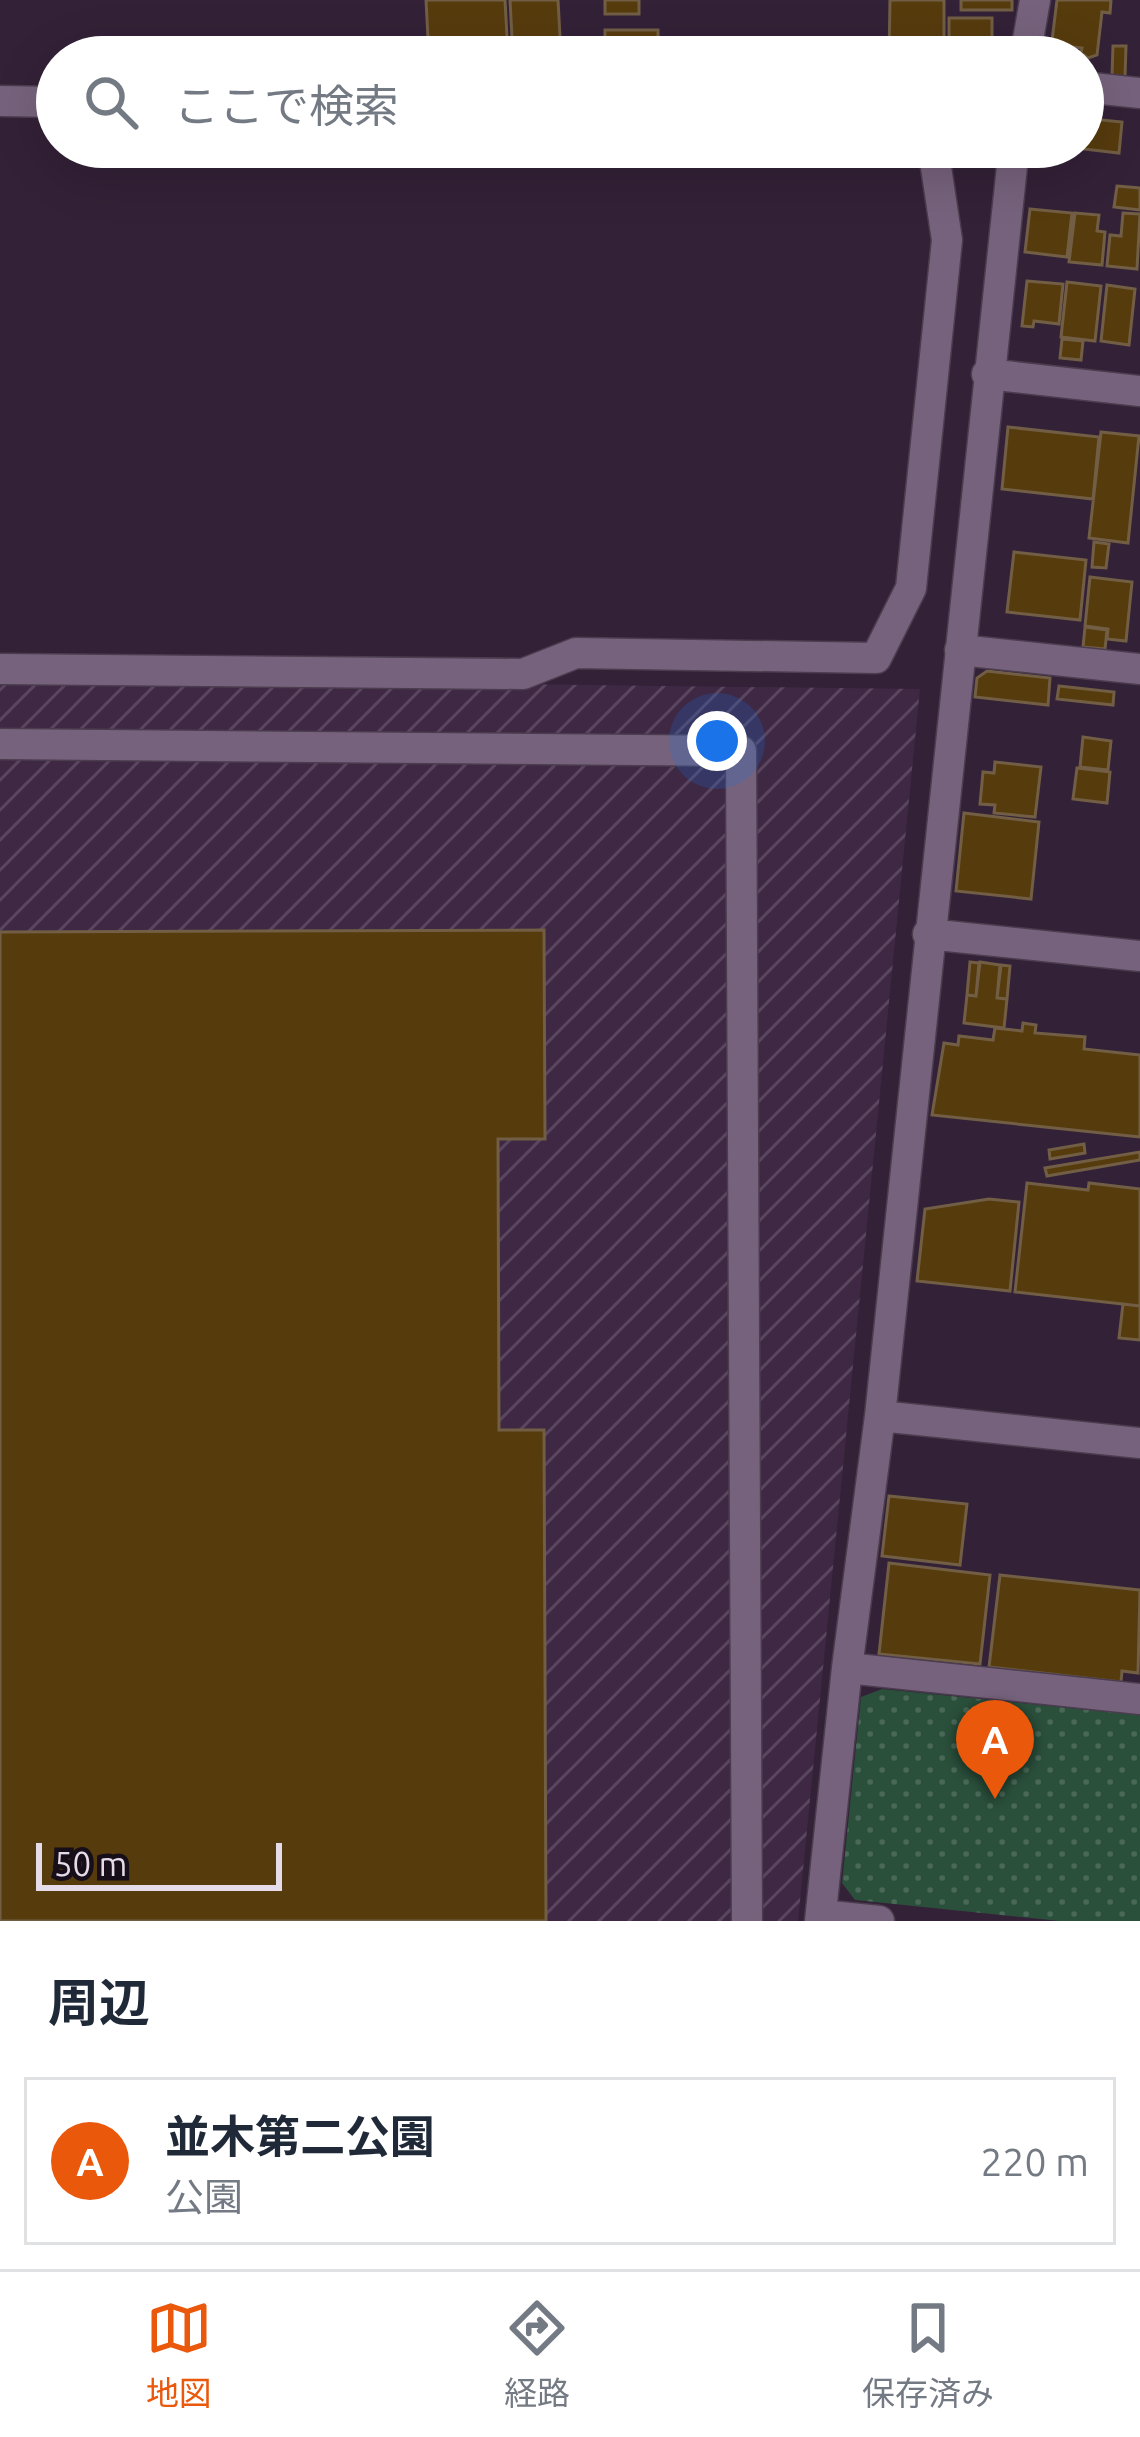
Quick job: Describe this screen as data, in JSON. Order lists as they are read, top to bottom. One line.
{"scale_bar":"50 m","page":{"search":"ここで検索","pins":"A","scale":"50 m","heading":"周辺","list":[{"mark":"A","name":"並木第二公園","note":"公園","value":"220 m"}],"nav":["地図","経路","保存済み"]}}
